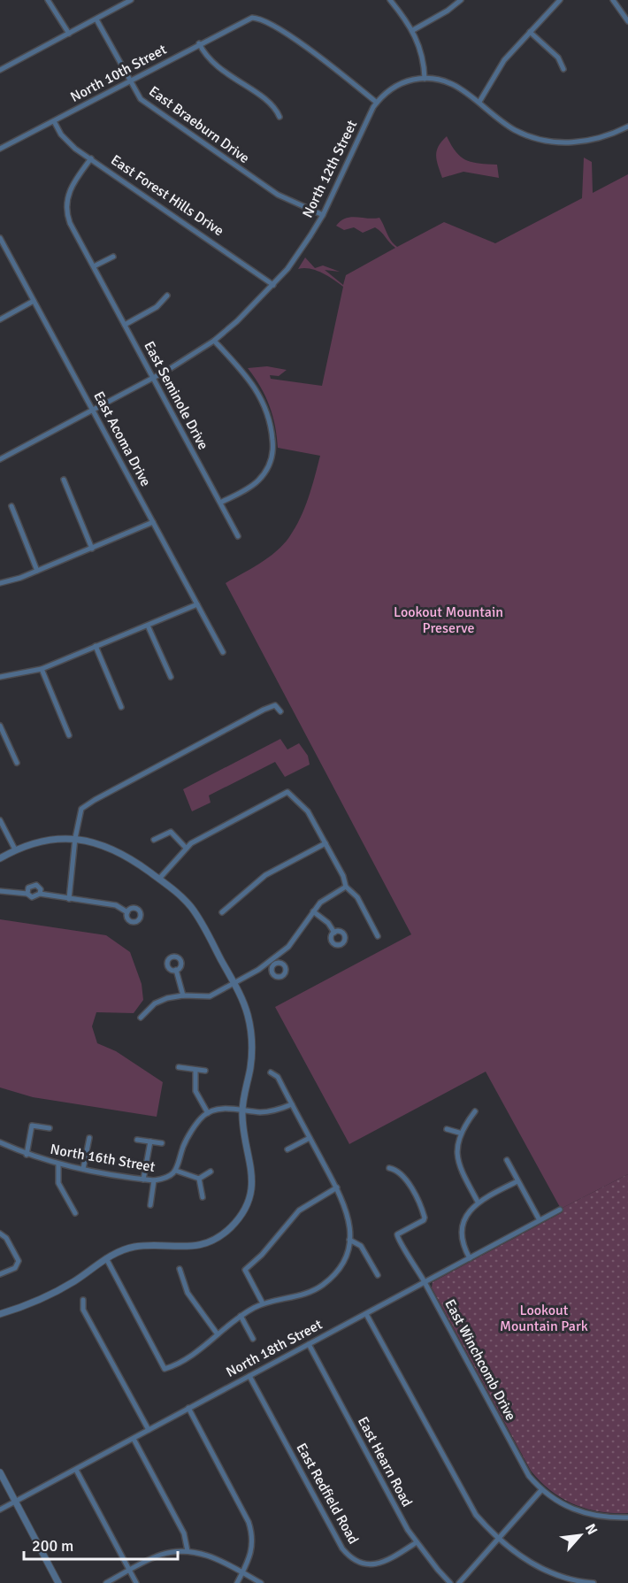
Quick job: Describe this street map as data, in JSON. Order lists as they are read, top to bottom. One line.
{"streets":{"street":["North 10th Street","East Braeburn Drive","North 12th Street","East Forest Hills Drive","East Seminole Drive","East Acoma Drive","North 16th Street","North 18th Street","East Winchcomb Drive","East Hearn Road","East Redfield Road"]},"crossings":[["North 10th Street","East Braeburn Drive"],["North 10th Street","North 12th Street"],["North 10th Street","East Forest Hills Drive"],["East Braeburn Drive","North 12th Street"],["North 12th Street","East Forest Hills Drive"],["North 12th Street","East Seminole Drive"],["North 12th Street","East Acoma Drive"],["East Forest Hills Drive","East Seminole Drive"],["North 18th Street","East Winchcomb Drive"],["North 18th Street","East Hearn Road"],["North 18th Street","East Redfield Road"],["East Hearn Road","East Redfield Road"]],"parks":["Lookout Mountain Preserve","Lookout Mountain Park"],"scale_bar":"200 m","north":"top right"}
